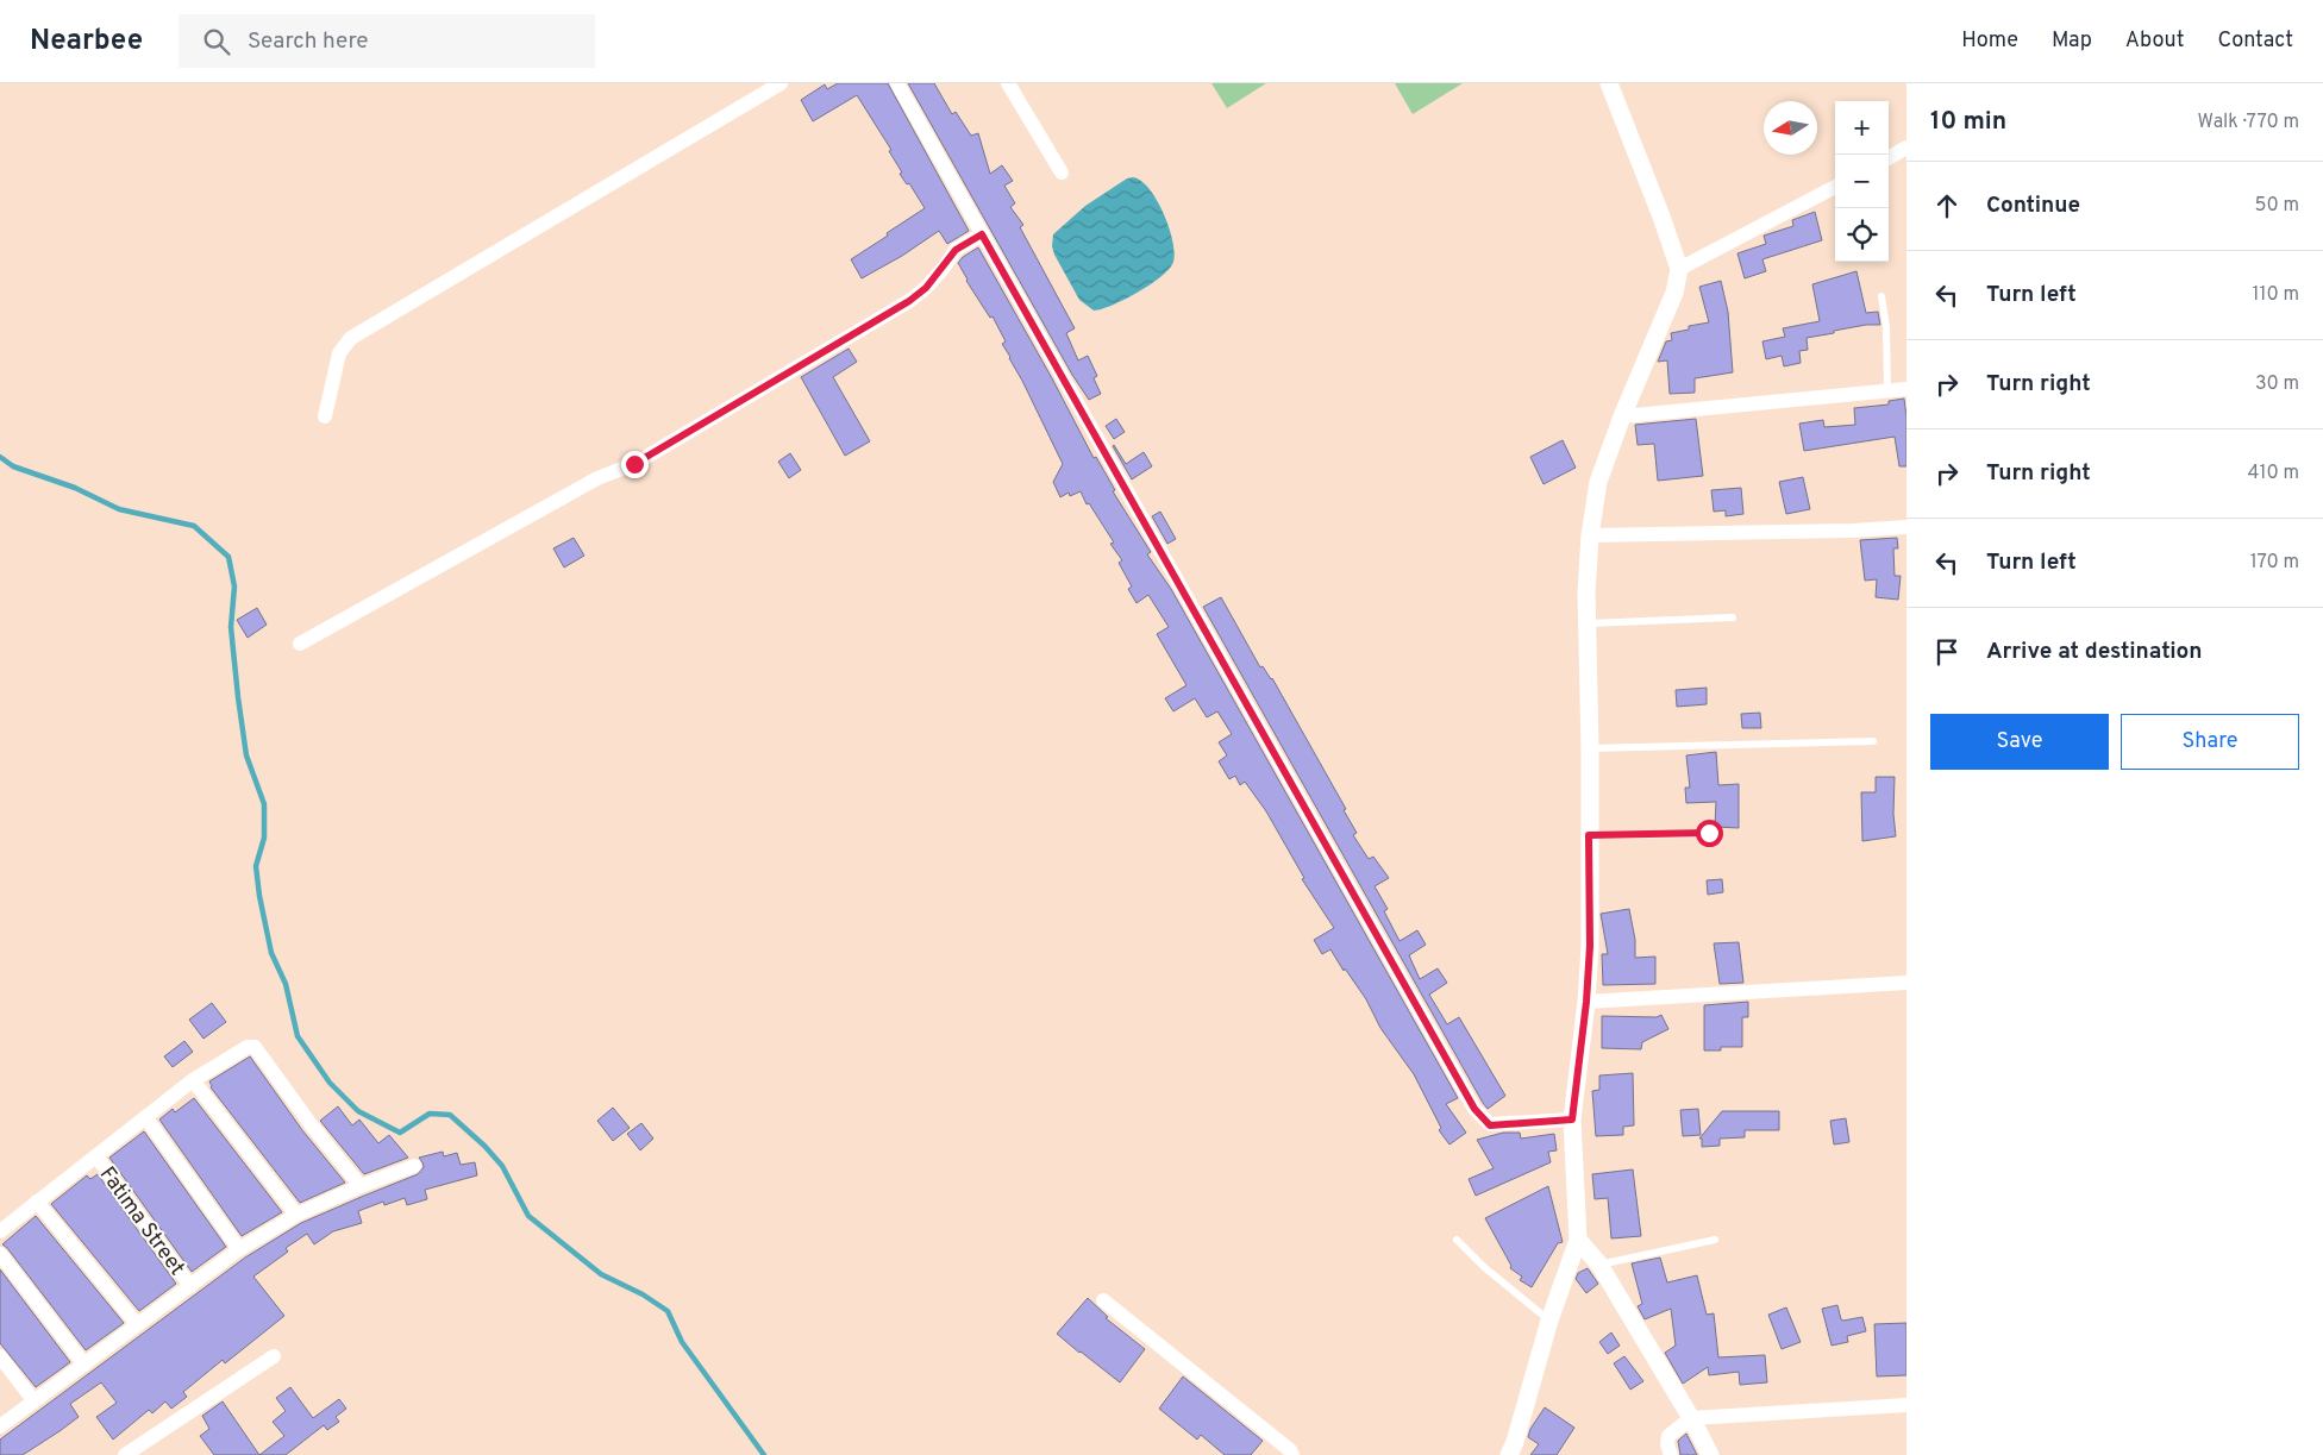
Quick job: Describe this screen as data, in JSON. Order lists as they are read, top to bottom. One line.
{"streets":{"street":["Fatima Street"]},"north":"left","page":{"header":"Nearbee","search":"Search here","nav":["Home","Map","About","Contact"],"heading":["10 min","Walk · 770 m"],"map_buttons":["+","−"],"list":[["Continue","50 m"],["Turn left","110 m"],["Turn right","30 m"],["Turn right","410 m"],["Turn left","170 m"],"Arrive at destination"],"buttons":["Save","Share"]}}
